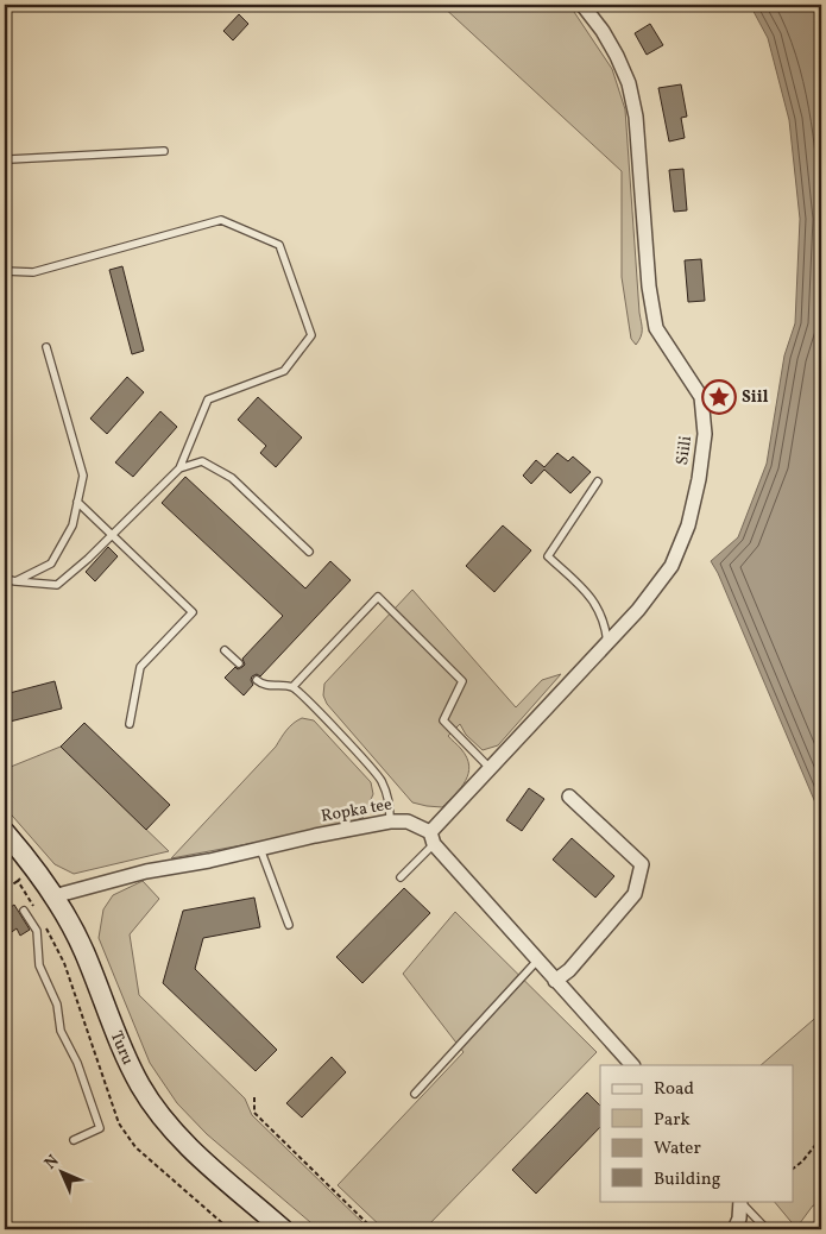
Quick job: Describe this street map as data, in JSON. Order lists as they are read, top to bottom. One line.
{"streets":{"main road":["Turu"],"street":["Siili","Ropka tee"]},"crossings":[["Siili","Ropka tee"],["Ropka tee","Turu"]],"places":{"place":["Siil"]},"legend":["Road","Park","Water","Building"],"north":"top left"}
